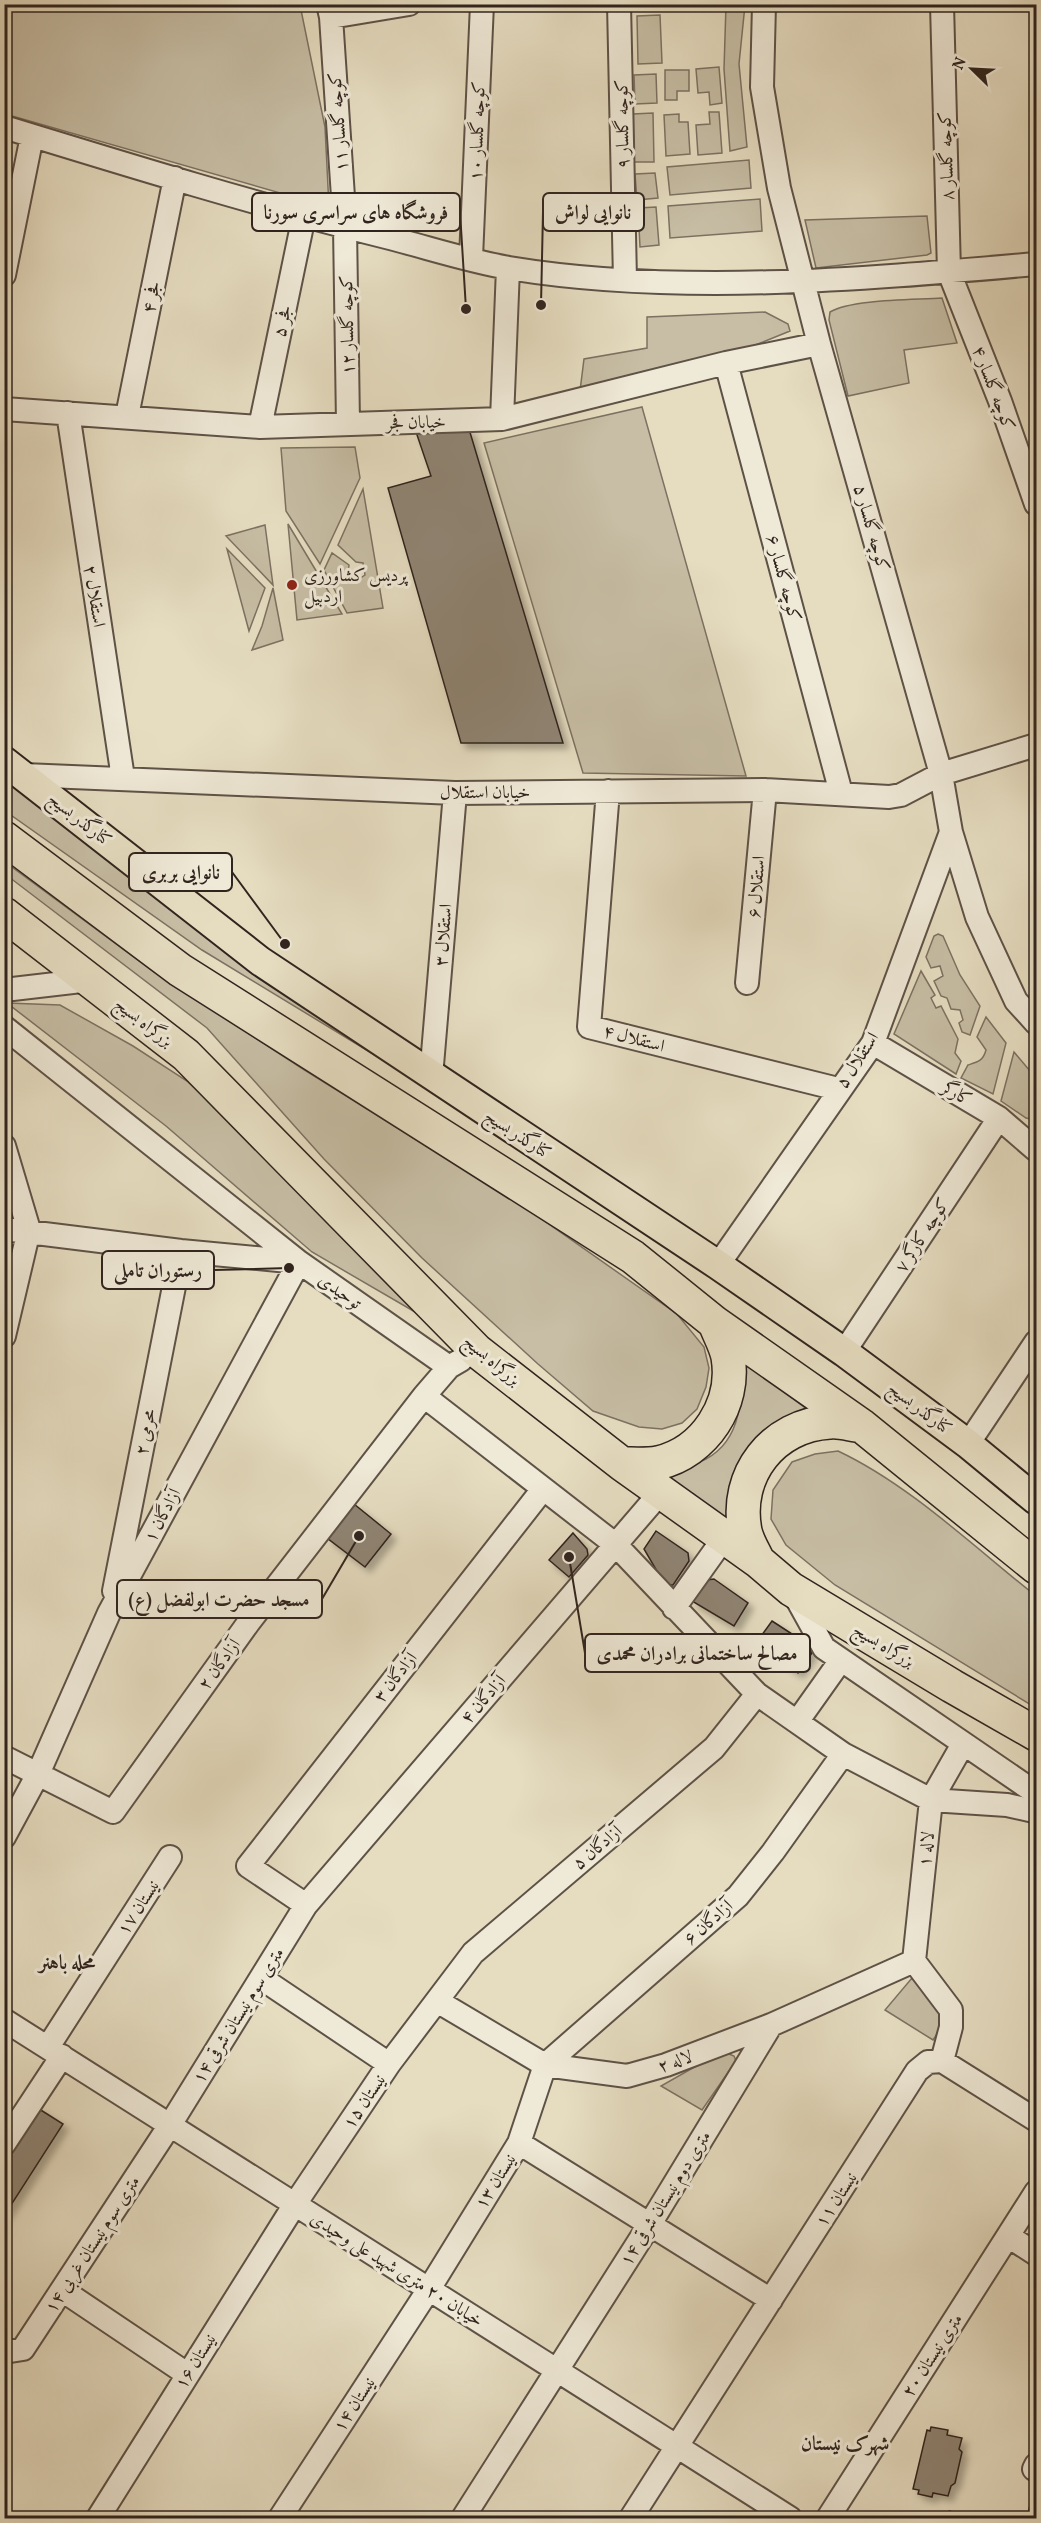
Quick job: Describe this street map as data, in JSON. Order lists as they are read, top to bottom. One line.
{"streets":{"highway":["بزرگراه بسیج"],"main road":["کنارگذر بسیج"],"street":["کوچه گلسار ۱۱","کوچه گلسار ۹","کوچه گلسار ۱۰","کوچه گلسار ۸","فجر ۴","فجر ۵","کوچه گلسار ۱۲","کوچه گلسار ۴","خیابان فجر","کوچه گلسار ۵","کوچه گلسار ۶","استقلال ۲","خیابان استقلال","استقلال ۶","استقلال ۳","استقلال ۴","استقلال ۵","کارگر","کوچه کارگر ۷","توحیدی","محرمی ۲","آزادگان ۱","آزادگان ۲","آزادگان ۳","آزادگان ۴","آزادگان ۵","لاله ۱","نیستان ۱۷","آزادگان ۶","۱۴ متری سوم نیستان شرقی","لاله ۲","نیستان ۱۵","نیستان ۱۳","۱۴ متری دوم نیستان شرقی","نیستان ۱۱","۱۴ متری سوم نیستان غربی","خیابان ۲۰ متری شهید علی وحیدی","۲۰ متری نیستان","نیستان ۱۶","نیستان ۱۴"]},"crossings":[["کوچه گلسار ۱۱","کوچه گلسار ۱۲"],["کوچه گلسار ۸","کوچه گلسار ۴"],["فجر ۴","خیابان فجر"],["فجر ۵","خیابان فجر"],["کوچه گلسار ۱۲","خیابان فجر"],["خیابان فجر","کوچه گلسار ۵"],["خیابان فجر","کوچه گلسار ۶"],["خیابان فجر","استقلال ۲"],["کوچه گلسار ۵","خیابان استقلال"],["کوچه گلسار ۵","استقلال ۵"],["کوچه گلسار ۶","خیابان استقلال"],["استقلال ۲","خیابان استقلال"],["خیابان استقلال","کنارگذر بسیج"],["خیابان استقلال","استقلال ۶"],["خیابان استقلال","استقلال ۳"],["خیابان استقلال","استقلال ۴"],["کنارگذر بسیج","استقلال ۳"],["کنارگذر بسیج","استقلال ۵"],["کنارگذر بسیج","کوچه کارگر ۷"],["بزرگراه بسیج","آزادگان ۴"],["استقلال ۴","استقلال ۵"],["استقلال ۵","کارگر"],["کارگر","کوچه کارگر ۷"],["توحیدی","محرمی ۲"],["توحیدی","آزادگان ۱"],["محرمی ۲","آزادگان ۱"],["آزادگان ۱","آزادگان ۲"],["آزادگان ۳","آزادگان ۴"],["آزادگان ۳","۱۴ متری سوم نیستان شرقی"],["آزادگان ۴","۱۴ متری سوم نیستان شرقی"],["آزادگان ۵","لاله ۲"],["آزادگان ۵","نیستان ۱۵"],["لاله ۱","لاله ۲"],["نیستان ۱۷","خیابان ۲۰ متری شهید علی وحیدی"],["آزادگان ۶","لاله ۲"],["آزادگان ۶","نیستان ۱۳"],["۱۴ متری سوم نیستان شرقی","۱۴ متری سوم نیستان غربی"],["۱۴ متری سوم نیستان شرقی","خیابان ۲۰ متری شهید علی وحیدی"],["لاله ۲","نیستان ۱۵"],["لاله ۲","نیستان ۱۳"],["لاله ۲","۱۴ متری دوم نیستان شرقی"],["نیستان ۱۵","خیابان ۲۰ متری شهید علی وحیدی"],["نیستان ۱۵","نیستان ۱۶"],["نیستان ۱۳","خیابان ۲۰ متری شهید علی وحیدی"],["نیستان ۱۳","نیستان ۱۴"],["۱۴ متری دوم نیستان شرقی","خیابان ۲۰ متری شهید علی وحیدی"],["نیستان ۱۱","خیابان ۲۰ متری شهید علی وحیدی"],["۱۴ متری سوم نیستان غربی","خیابان ۲۰ متری شهید علی وحیدی"],["خیابان ۲۰ متری شهید علی وحیدی","نیستان ۱۶"],["خیابان ۲۰ متری شهید علی وحیدی","نیستان ۱۴"]],"districts":["محله باهنر","شهرک نیستان"],"places":["نانوایی لواش","فروشگاه های سراسری سورنا","پردیس کشاورزی اردبیل","نانوایی بربری","رستوران تاملی","مسجد حضرت ابولفضل (ع)","مصالح ساختمانی برادران محمدی"],"north":"top left"}
